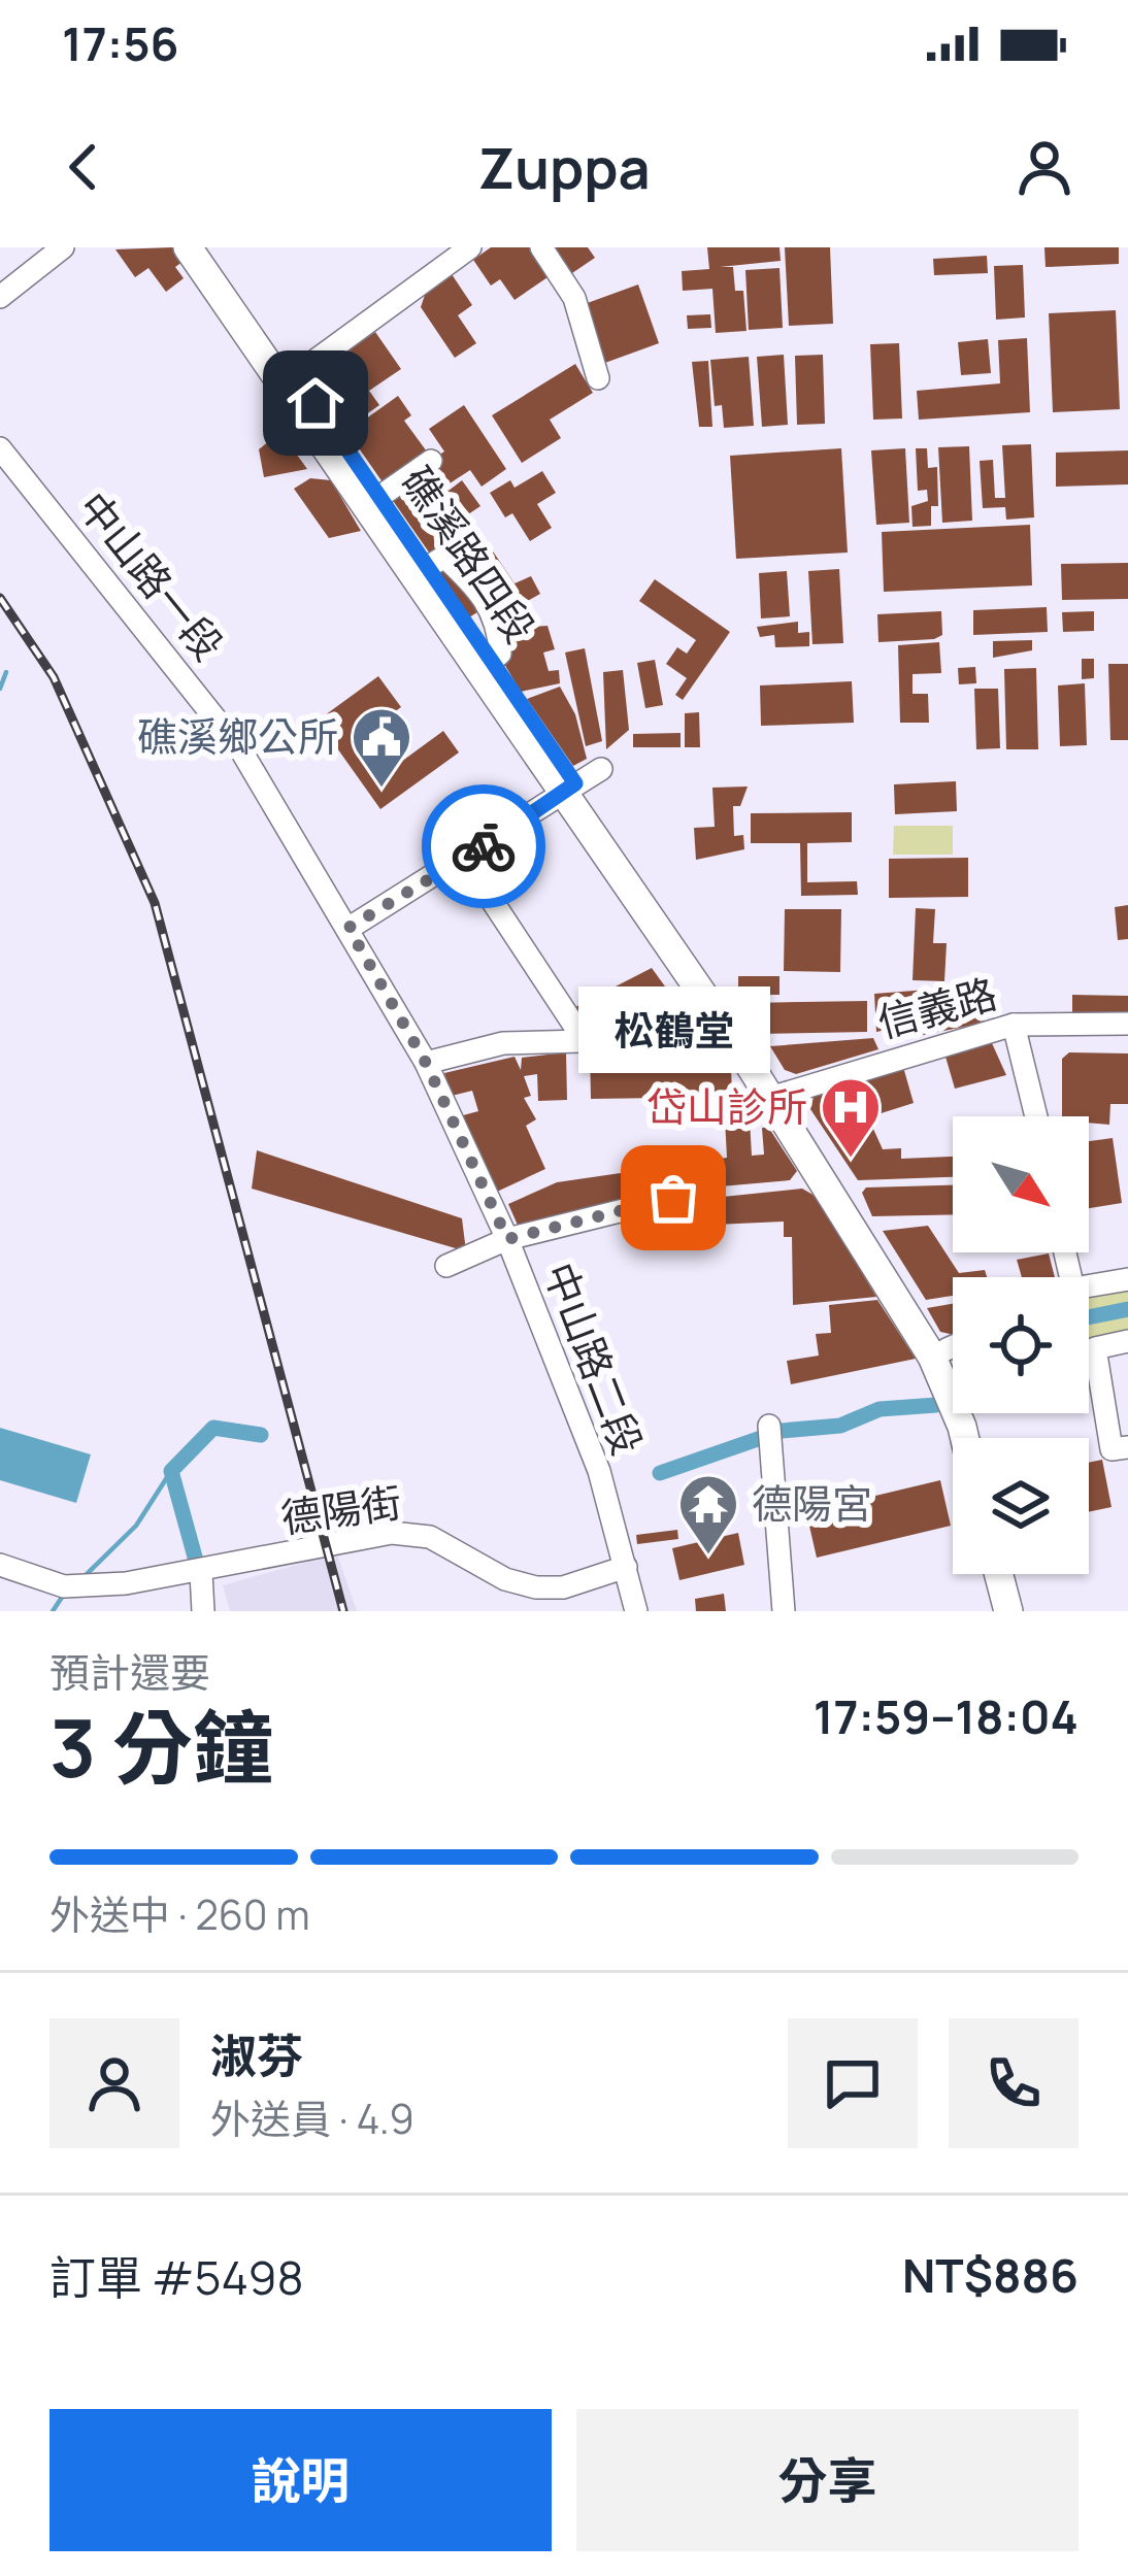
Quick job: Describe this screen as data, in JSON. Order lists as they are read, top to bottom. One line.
{"streets":{"main road":["礁溪路四段"],"street":["中山路一段","信義路","中山路二段","德陽街"]},"crossings":[["礁溪路四段","信義路"],["中山路一段","中山路二段"],["中山路二段","德陽街"]],"places":{"public building":["礁溪鄉公所"],"hospital":["岱山診所"],"other":["松鶴堂"],"temple":["德陽宮"]},"north":"bottom right","page":{"status":"17:56","header":"Zuppa","bubble":"松鶴堂","heading":["3 分鐘","預計還要","17:59–18:04"],"panel":["淑芬","外送員 · 4.9","訂單 #5498","NT$886"],"bar":"外送中 · 260 m","buttons":["說明","分享"]}}
